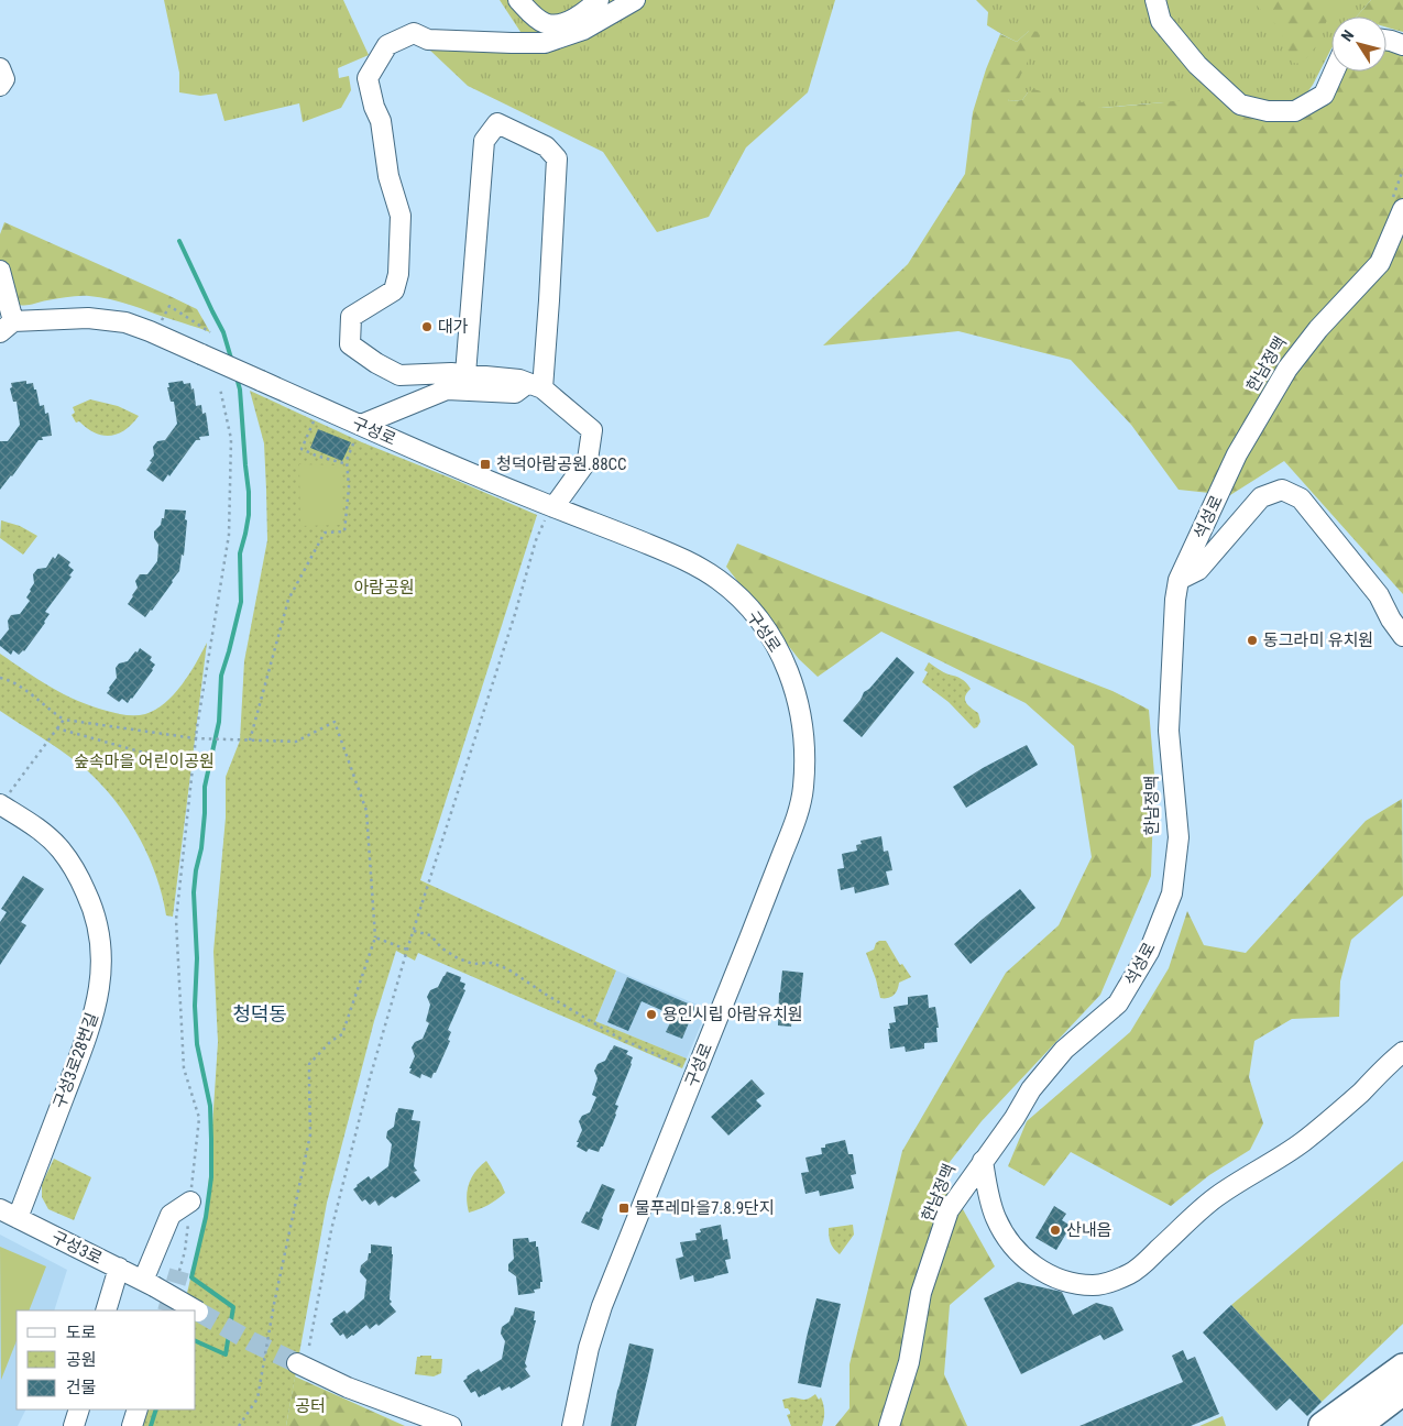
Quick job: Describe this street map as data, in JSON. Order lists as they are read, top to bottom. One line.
{"streets":{"street":["구성로","석성로","구성3로28번길","구성3로"]},"crossings":[["구성3로28번길","구성3로"]],"districts":["청덕동"],"parks":["아람공원","숲속마을 어린이공원","공터"],"places":{"other":["대가","동그라미 유치원","용인시립 아람유치원","산내음"],"transit":["청덕아람공원.88CC","물푸레마을7.8.9단지"]},"legend":["도로","공원","건물"],"north":"top left"}
